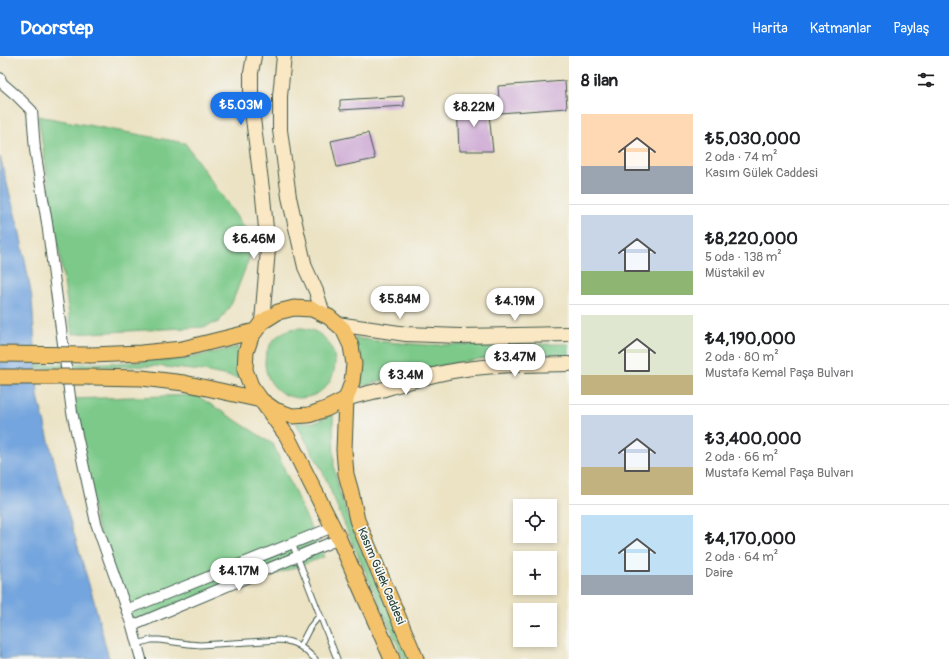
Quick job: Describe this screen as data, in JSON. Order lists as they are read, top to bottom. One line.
{"streets":{"main road":["Kasım Gülek Caddesi"]},"page":{"header":"Doorstep","nav":["Harita","Katmanlar","Paylaş"],"heading":"8 ilan","price":["₺5.03M","₺8.22M","₺6.46M","₺5.84M","₺4.19M","₺3.47M","₺3.4M","₺4.17M"],"list":[{"name":"₺5,030,000","note":"2 oda · 74 m² · Kasım Gülek Caddesi"},{"name":"₺8,220,000","note":"5 oda · 138 m² · Müstakil ev"},{"name":"₺4,190,000","note":"2 oda · 80 m² · Mustafa Kemal Paşa Bulvarı"},{"name":"₺3,400,000","note":"2 oda · 66 m² · Mustafa Kemal Paşa Bulvarı"},{"name":"₺4,170,000","note":"2 oda · 64 m² · Daire"}],"map_buttons":["+","−"]}}
